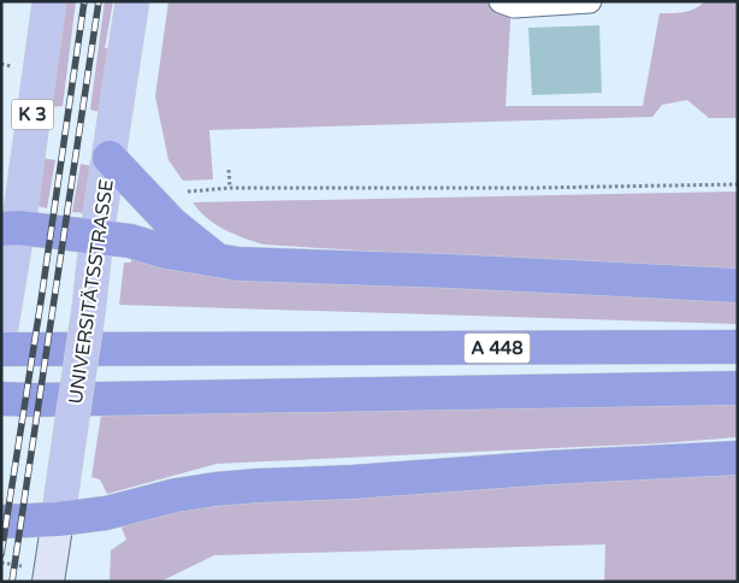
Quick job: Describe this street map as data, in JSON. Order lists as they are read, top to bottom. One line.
{"streets":{"highway":["A 448"],"main road":["K 3","UNIVERSITÄTSSTRASSE"]}}
